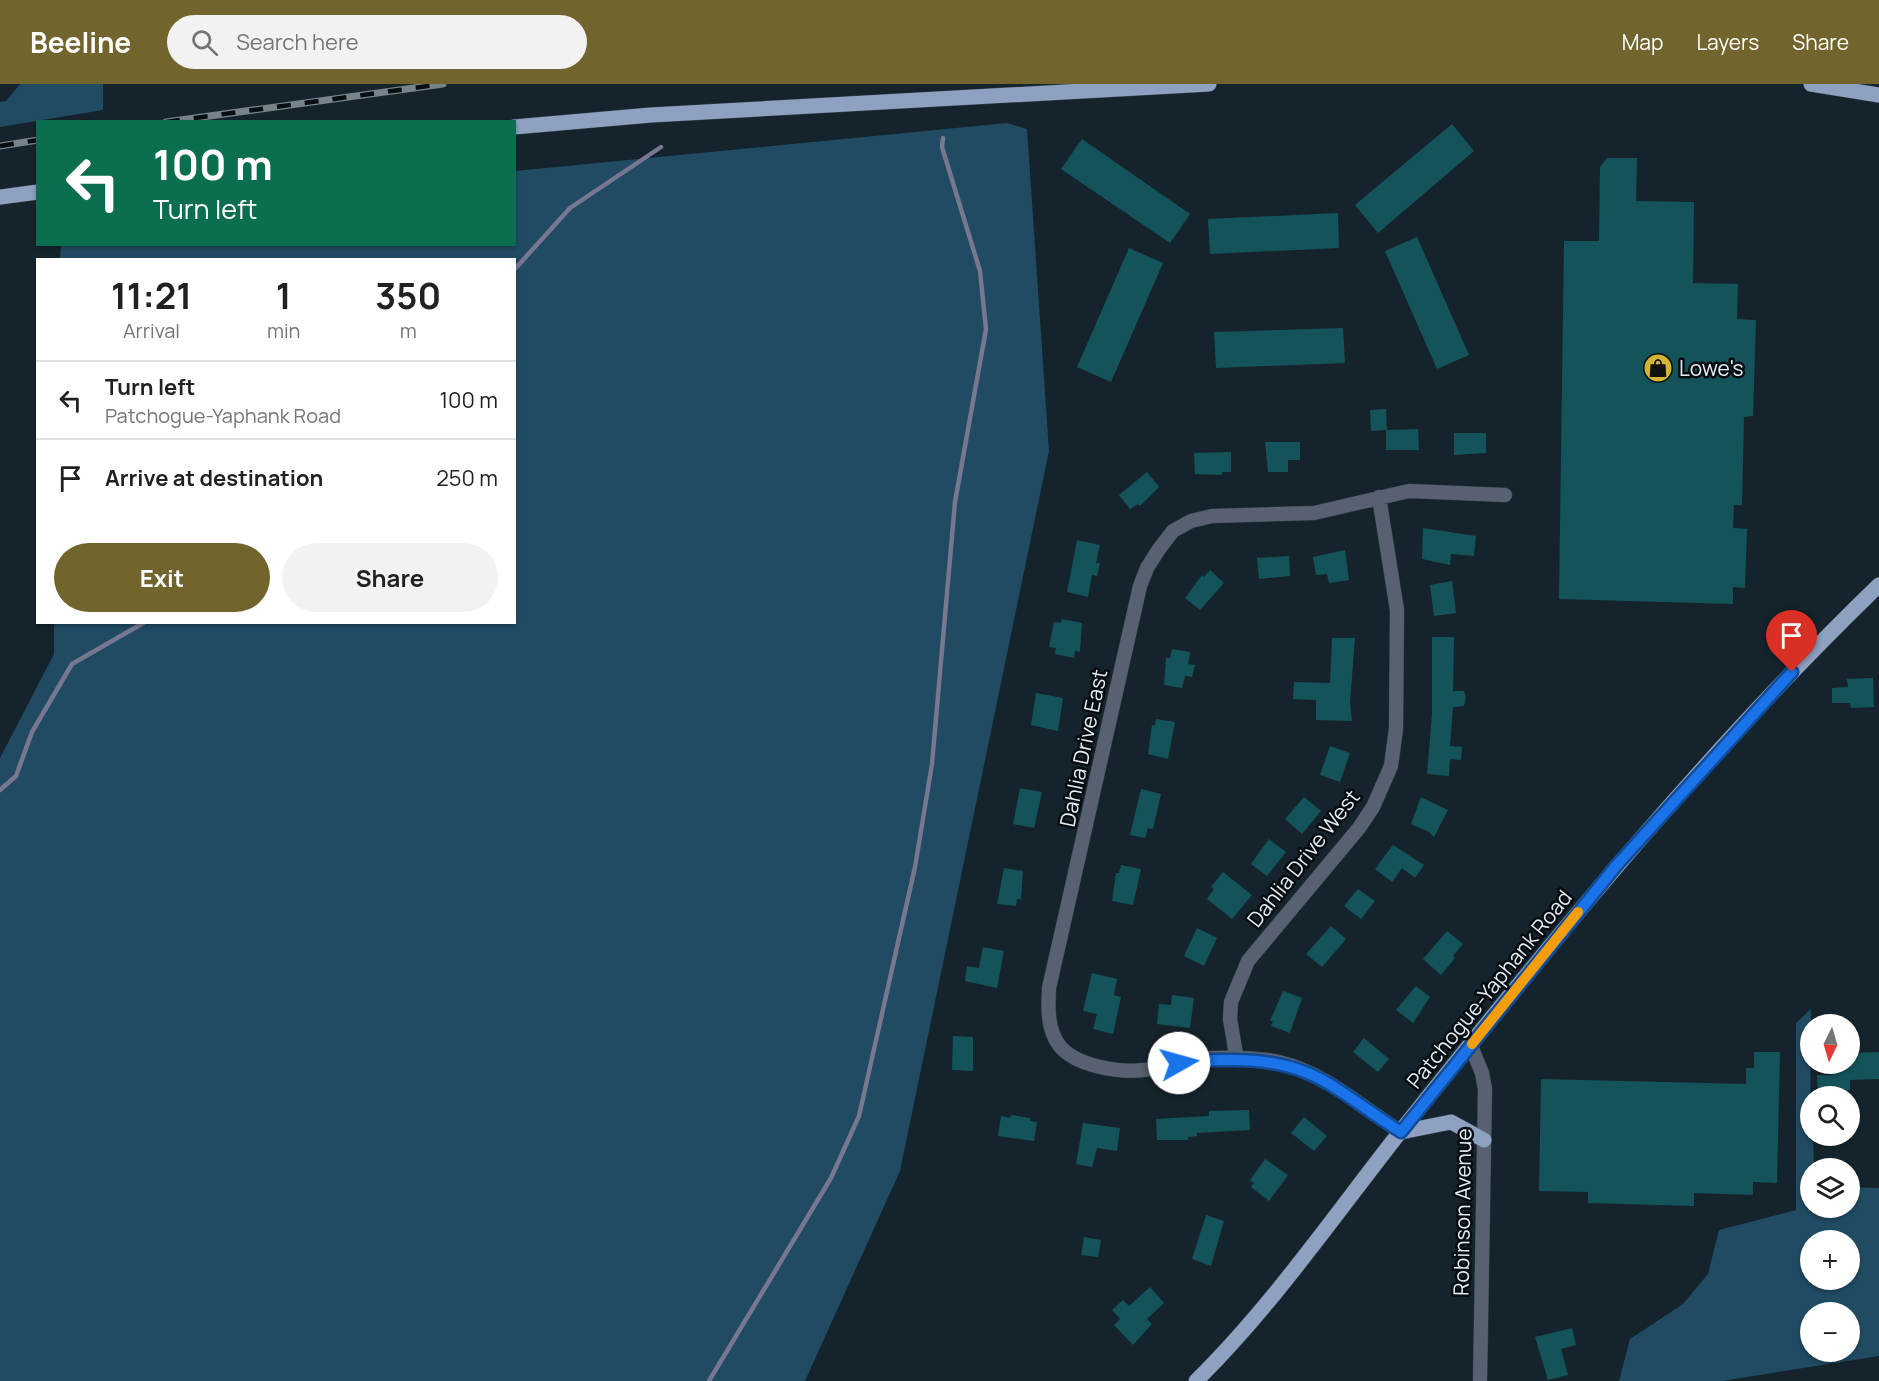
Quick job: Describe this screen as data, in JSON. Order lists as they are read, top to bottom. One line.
{"streets":{"main road":["Patchogue-Yaphank Road"],"street":["Dahlia Drive East","Dahlia Drive West","Robinson Avenue"]},"crossings":[["Dahlia Drive East","Dahlia Drive West"],["Dahlia Drive East","Patchogue-Yaphank Road"],["Patchogue-Yaphank Road","Robinson Avenue"]],"places":{"shop":["Lowe's"]},"north":"bottom","page":{"header":"Beeline","search":"Search here","nav":["Map","Layers","Share"],"turn":["100 m","Turn left"],"eta":["11:21","Arrival","1","min","350","m"],"list":[{"name":"Turn left","note":"Patchogue-Yaphank Road","value":"100 m"},{"name":"Arrive at destination","value":"250 m"}],"buttons":["Exit","Share"],"map_buttons":["+","−"]}}
